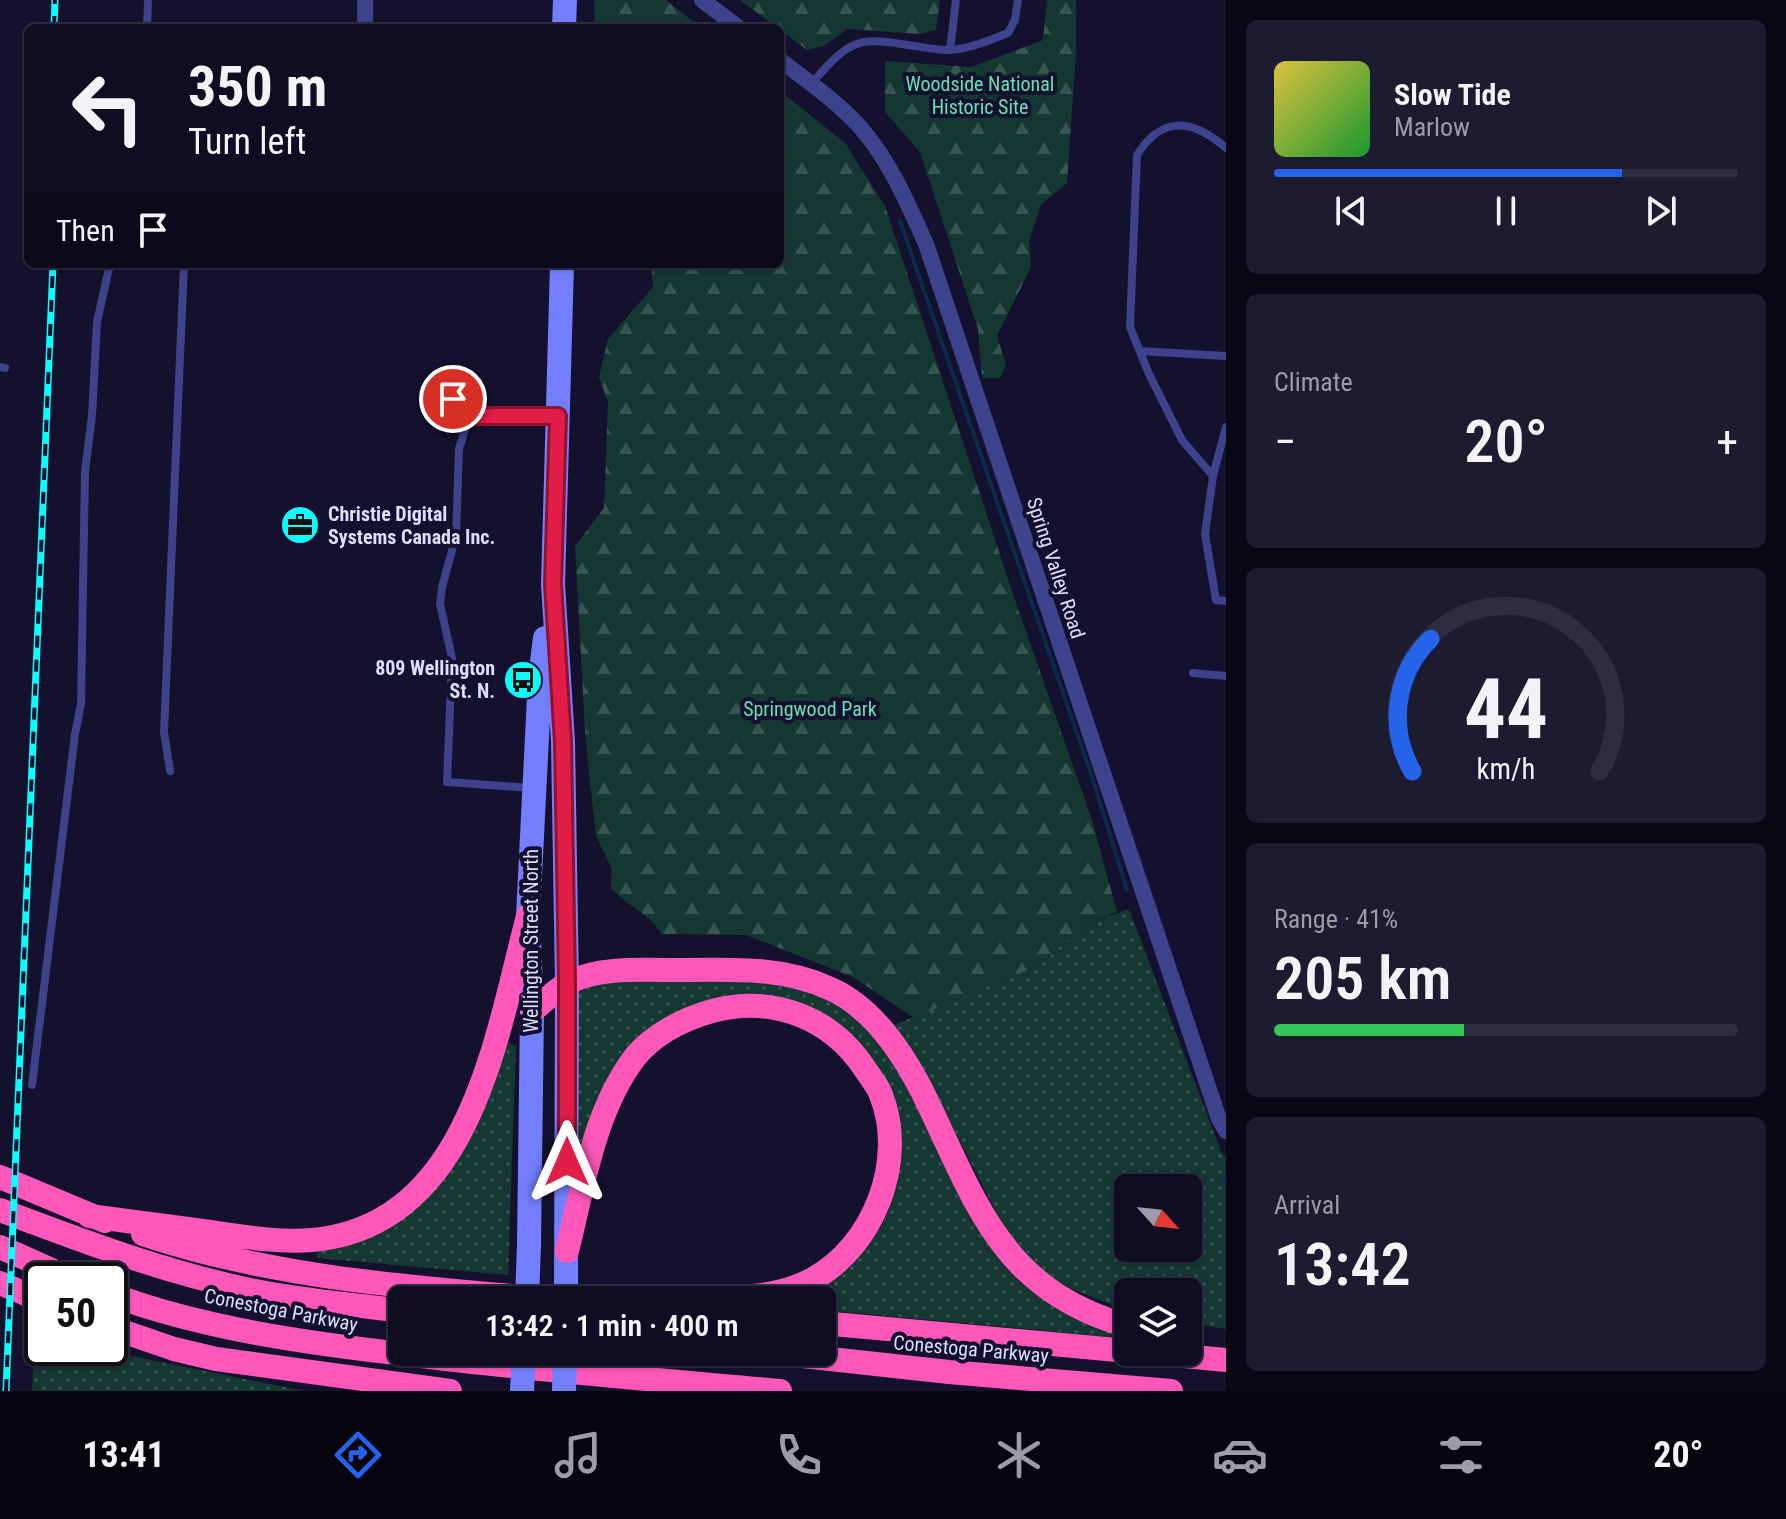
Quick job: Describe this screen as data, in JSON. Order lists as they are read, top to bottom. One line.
{"streets":{"highway":["Conestoga Parkway"],"street":["Spring Valley Road","Wellington Street North"]},"parks":["Woodside National Historic Site","Springwood Park"],"places":{"office":["Christie Digital Systems Canada Inc."],"bus stop":["809 Wellington St. N."]},"north":"bottom right","page":{"turn":["350 m","Turn left"],"song":["Slow Tide","Marlow"],"then":"Then","tile":["Climate",["Range · 41%","205 km"],["Arrival","13:42"]],"heat":["−","20°","+"],"limit":"50","trip":"13:42 · 1 min · 400 m","tabs":["13:41","20°"],"gauge":["44","km/h"]}}
